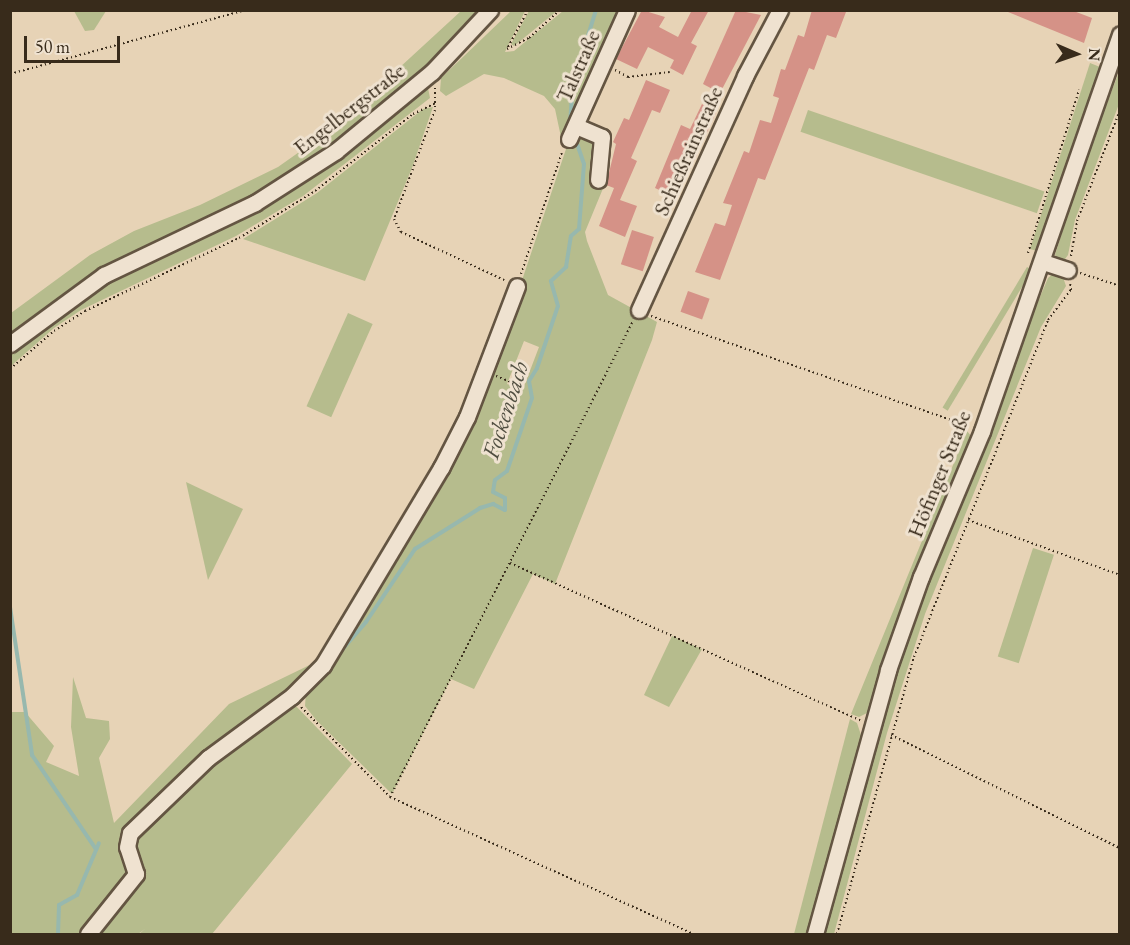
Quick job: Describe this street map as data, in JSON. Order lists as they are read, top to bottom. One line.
{"streets":{"street":["Talstraße","Engelbergstraße","Schießrainstraße","Höfinger Straße"]},"water":["Fockenbach"],"scale_bar":"50 m","north":"right"}
